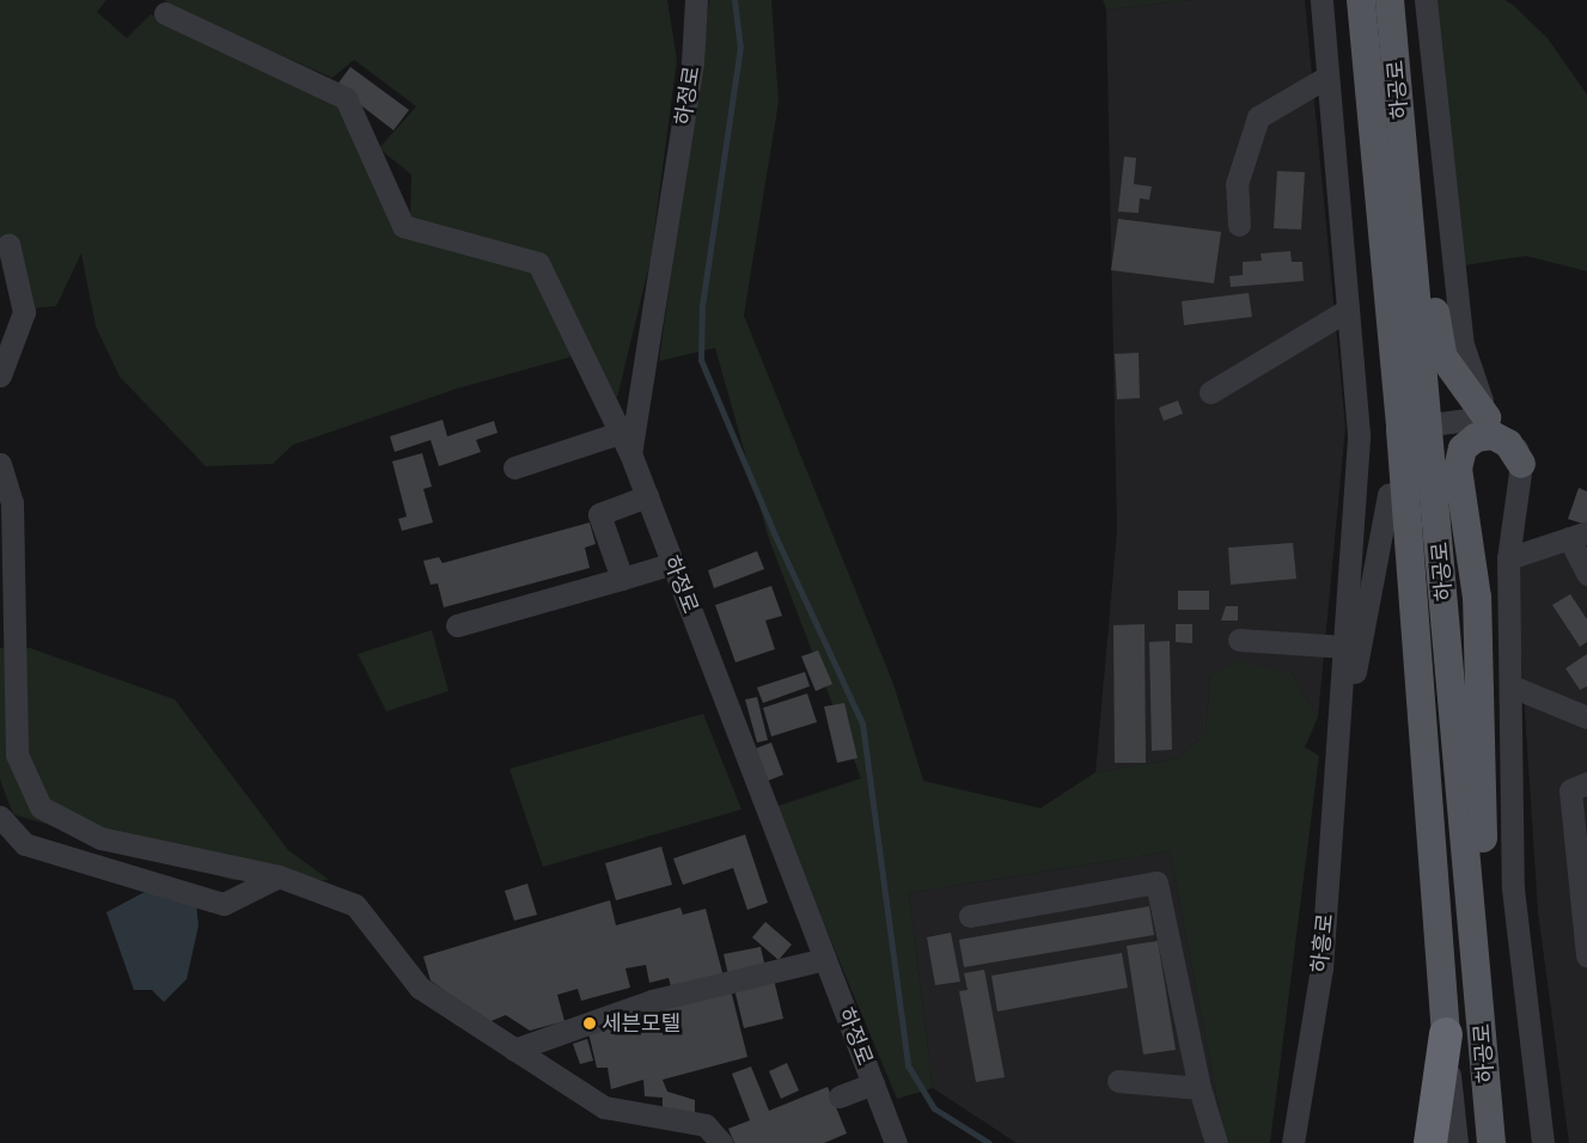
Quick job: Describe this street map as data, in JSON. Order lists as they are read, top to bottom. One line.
{"streets":{"main road":["하공로"],"street":["하정로","하흥로"]},"places":["세븐모텔"]}
